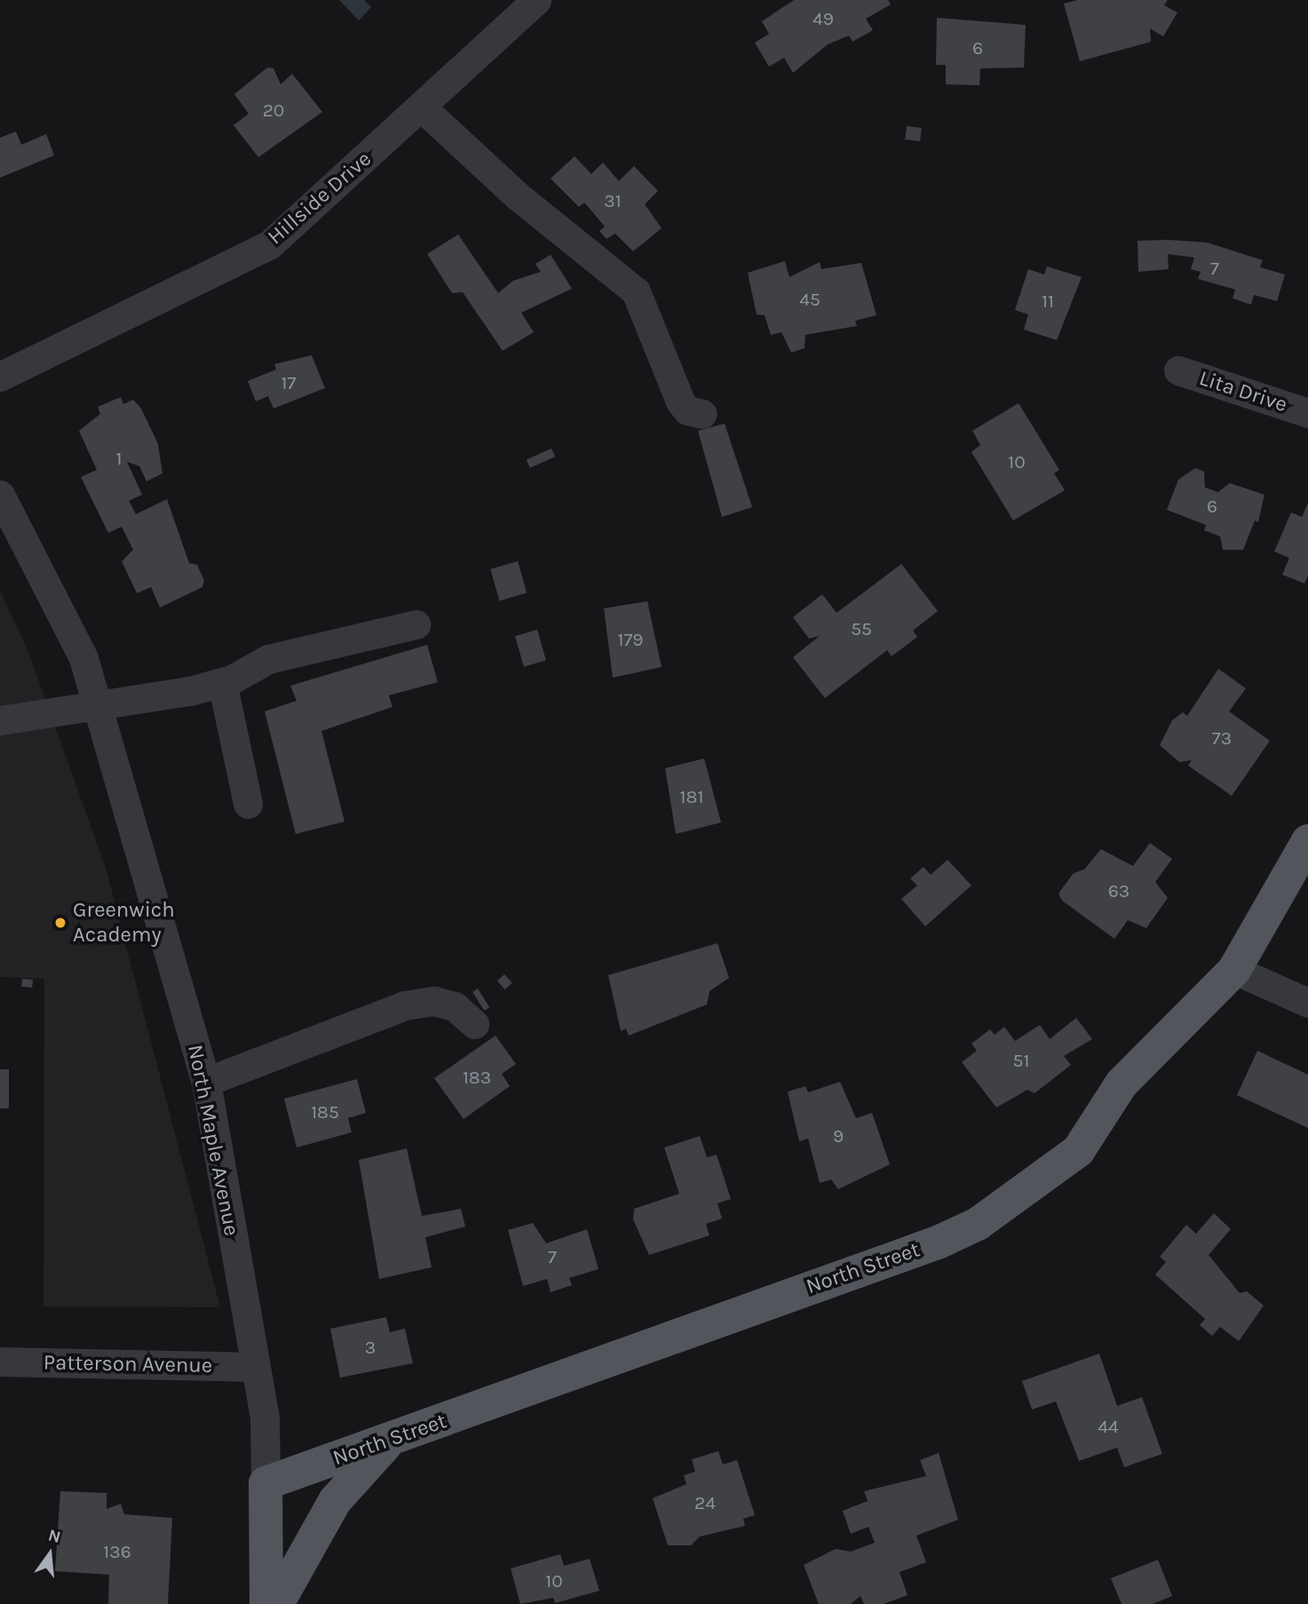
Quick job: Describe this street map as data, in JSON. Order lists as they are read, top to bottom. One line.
{"streets":{"main road":["North Street"],"street":["Hillside Drive","Lita Drive","North Maple Avenue","Patterson Avenue"]},"crossings":[["North Maple Avenue","North Street"],["North Maple Avenue","Patterson Avenue"]],"places":["Greenwich Academy"],"house_numbers":["49","6","20","31","7","45","11","17","1","10","6","55","179","73","181","63","51","183","185","9","7","3","44","24","136","10"],"north":"top"}
